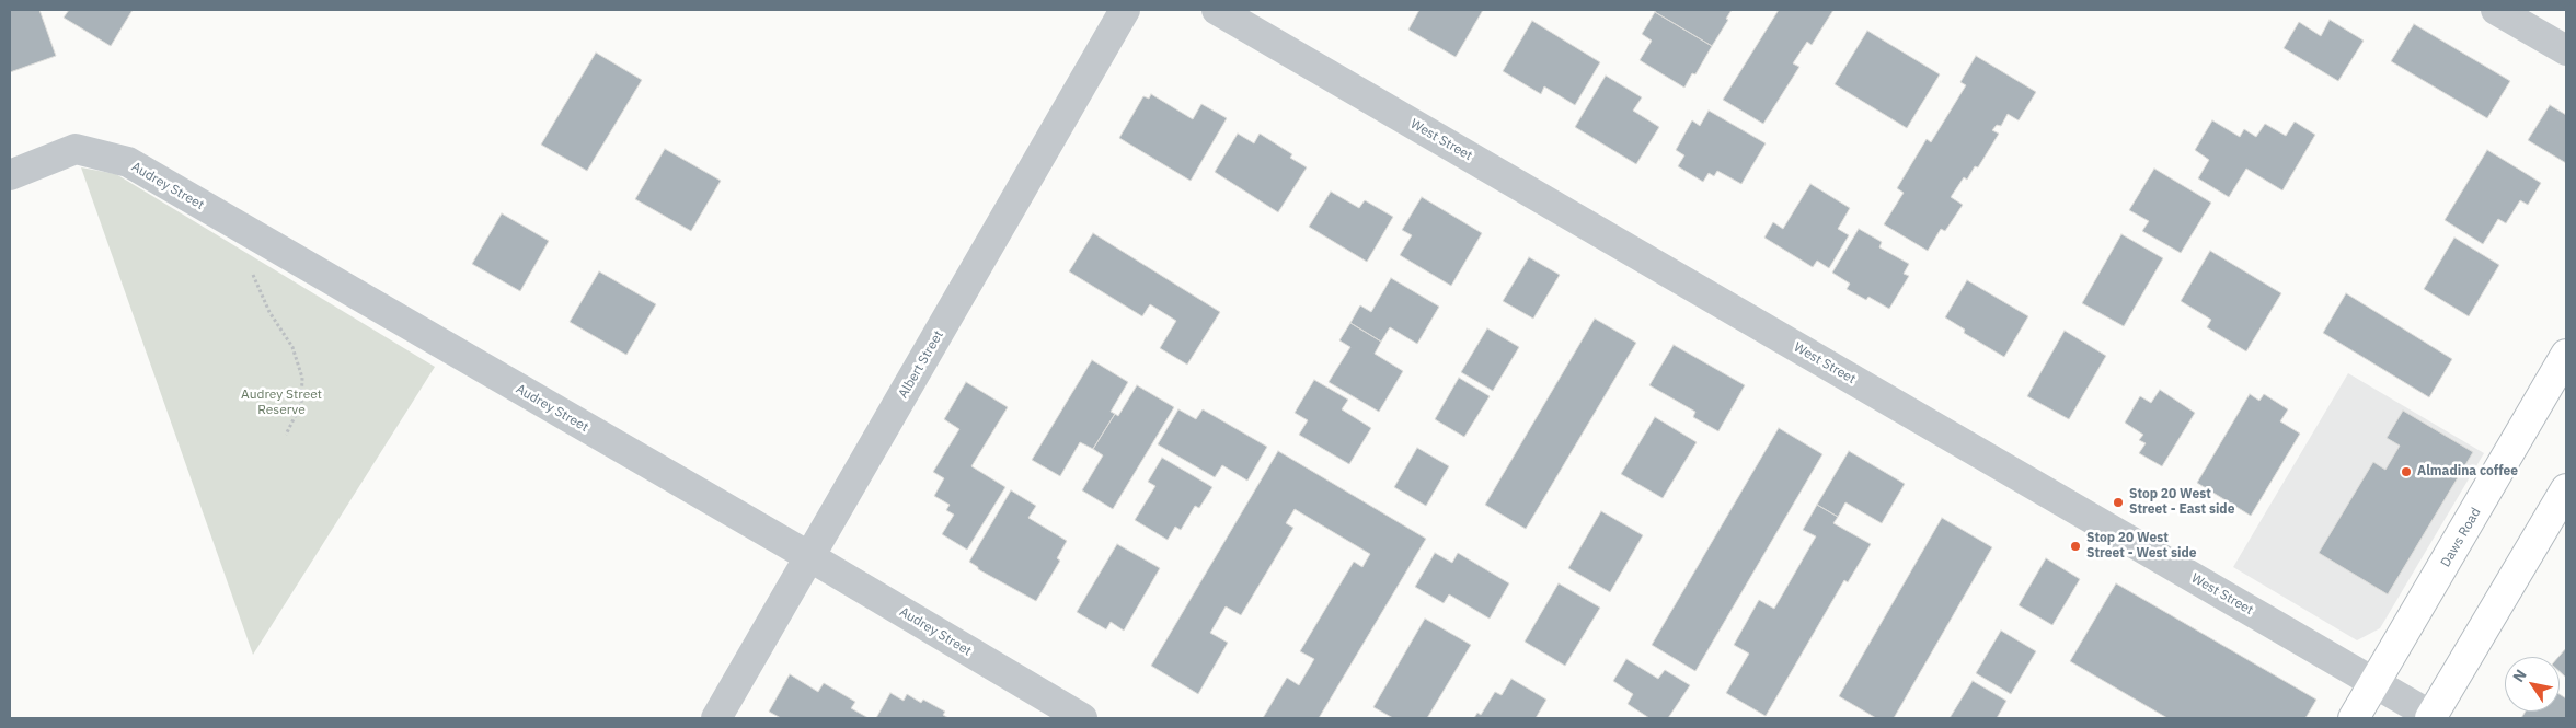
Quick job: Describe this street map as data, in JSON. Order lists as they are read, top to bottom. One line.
{"streets":{"main road":["Daws Road"],"street":["West Street","Audrey Street","Albert Street"]},"crossings":[["West Street","Daws Road"],["Audrey Street","Albert Street"]],"parks":["Audrey Street Reserve"],"places":["Almadina coffee","Stop 20 West Street - East side","Stop 20 West Street - West side"],"north":"top left"}
